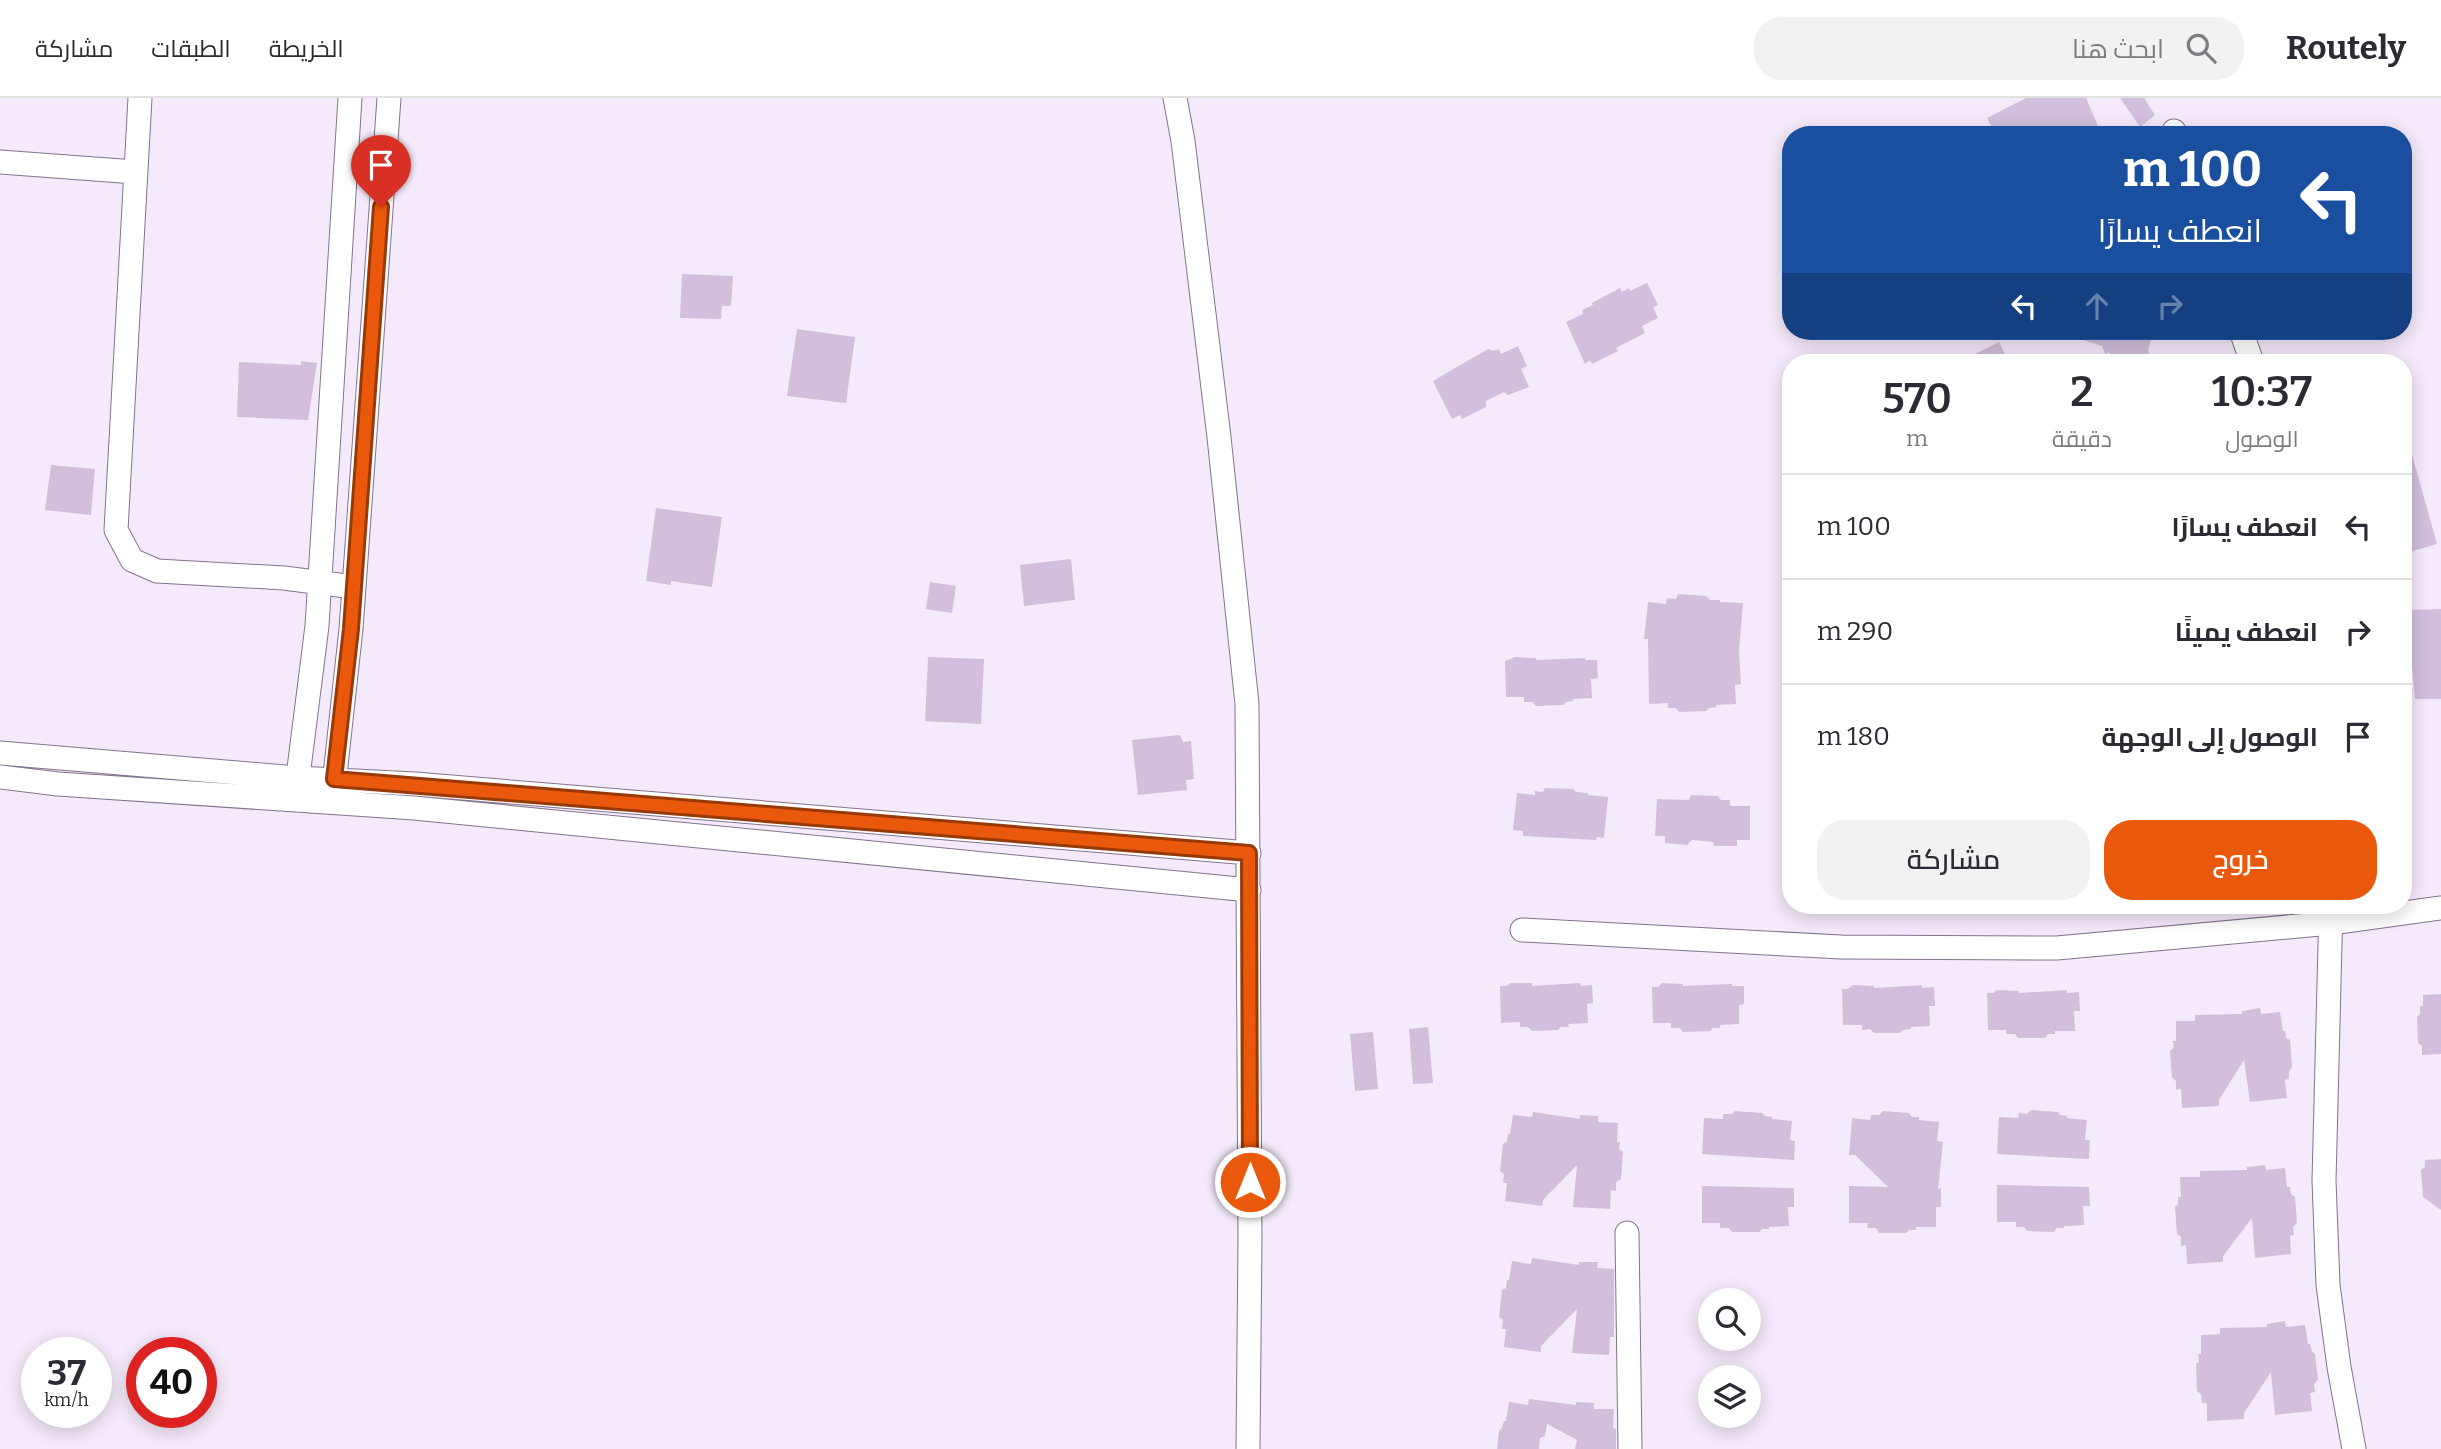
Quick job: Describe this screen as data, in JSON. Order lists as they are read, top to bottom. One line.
{"page":{"header":"Routely","search":"ابحث هنا","nav":["الخريطة","الطبقات","مشاركة"],"turn":["100 m","انعطف يسارًا"],"eta":["10:37","الوصول","2","دقيقة","570","m"],"list":[{"name":"انعطف يسارًا","value":"100 m"},{"name":"انعطف يمينًا","value":"290 m"},{"name":"الوصول إلى الوجهة","value":"180 m"}],"buttons":["خروج","مشاركة"],"speed":"37 km/h","limit":"40"}}
